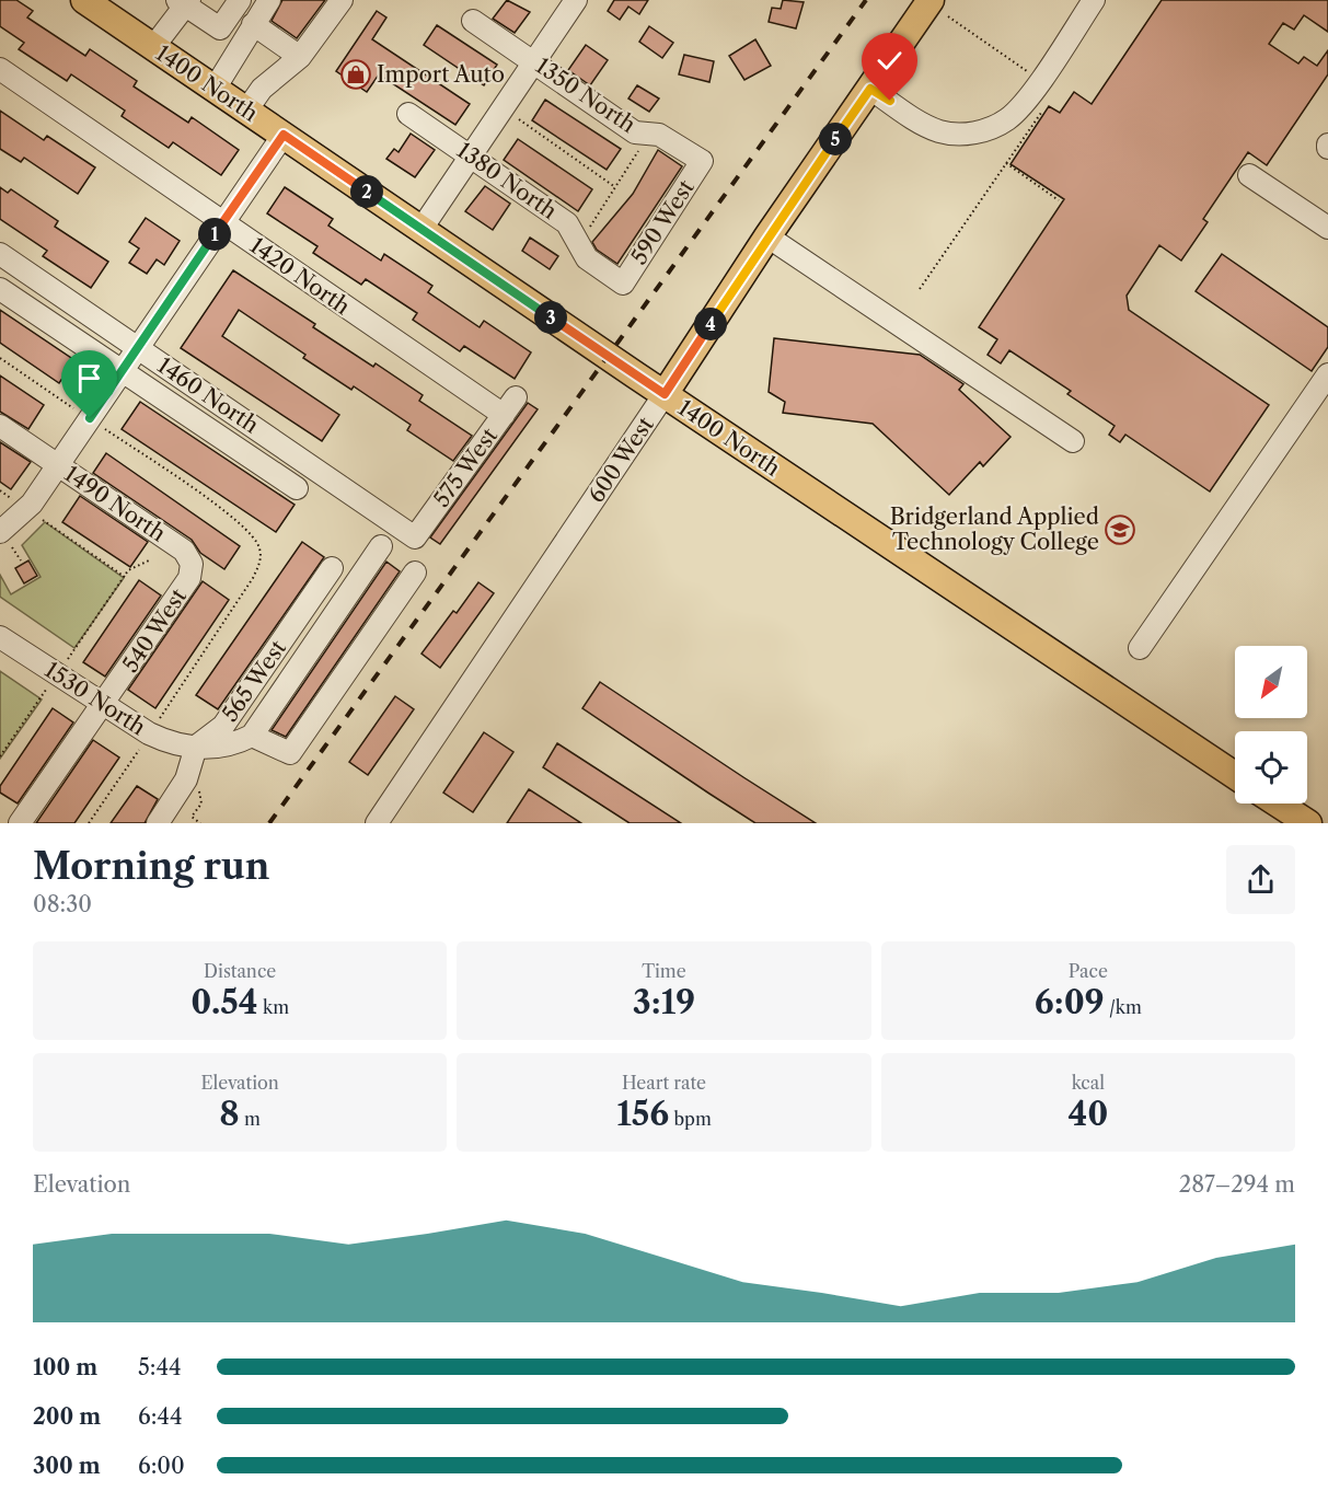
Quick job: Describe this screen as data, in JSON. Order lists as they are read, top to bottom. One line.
{"streets":{"main road":["1400 North","600 West"],"street":["1350 North","1380 North","590 West","1420 North","1460 North","575 West","1490 North","540 West","565 West","1530 North"]},"crossings":[["1400 North","600 West"],["1350 North","590 West"],["1380 North","590 West"],["1420 North","575 West"],["1460 North","575 West"],["1490 North","540 West"],["540 West","1530 North"],["565 West","1530 North"]],"places":{"shop":["Import Auto"],"school or university":["Bridgerland Applied Technology College"]},"north":"bottom left","page":{"pins":["5","2","1","3","4"],"heading":["Morning run","08:30"],"stats":[["Distance","0.54 km"],["Time","3:19"],["Pace","6:09 /km"],["Elevation","8 m"],["Heart rate","156 bpm"],["kcal","40"]],"chart":["Elevation","287–294 m"],"list":[{"name":"100 m","note":"5:44"},{"name":"200 m","note":"6:44"},{"name":"300 m","note":"6:00"}]}}
